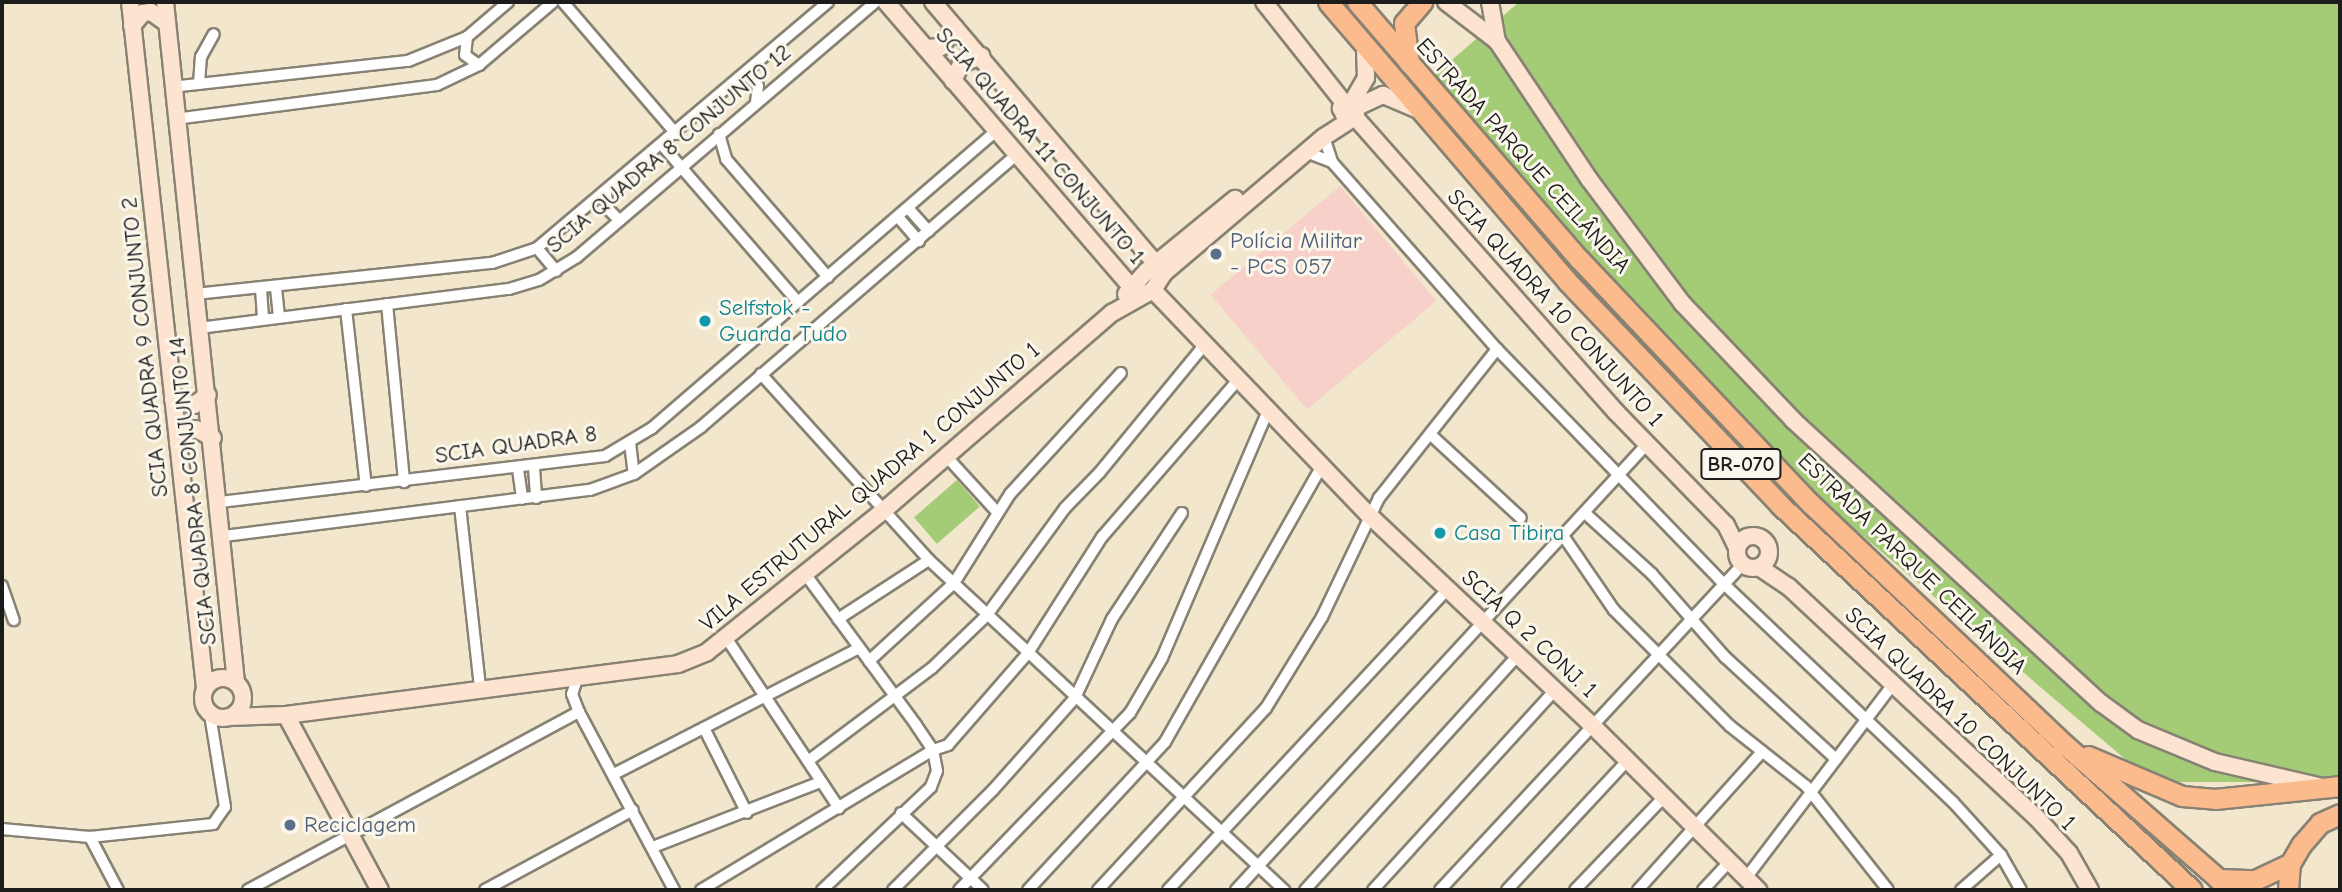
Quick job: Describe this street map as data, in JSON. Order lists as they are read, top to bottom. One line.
{"streets":{"highway":["ESTRADA PARQUE CEILÂNDIA","BR-070"],"street":["SCIA QUADRA 11 CONJUNTO 1","SCIA QUADRA 8 CONJUNTO 12","SCIA QUADRA 10 CONJUNTO 1","SCIA QUADRA 9 CONJUNTO 2","SCIA QUADRA 8","VILA ESTRUTURAL QUADRA 1 CONJUNTO 1","SCIA QUADRA 8 CONJUNTO 14","SCIA Q 2 CONJ. 1"]},"crossings":[["SCIA QUADRA 11 CONJUNTO 1","SCIA QUADRA 8"],["SCIA QUADRA 11 CONJUNTO 1","VILA ESTRUTURAL QUADRA 1 CONJUNTO 1"],["SCIA QUADRA 11 CONJUNTO 1","SCIA Q 2 CONJ. 1"],["SCIA QUADRA 8 CONJUNTO 12","SCIA QUADRA 8 CONJUNTO 14"],["SCIA QUADRA 9 CONJUNTO 2","VILA ESTRUTURAL QUADRA 1 CONJUNTO 1"],["SCIA QUADRA 9 CONJUNTO 2","SCIA QUADRA 8 CONJUNTO 14"],["SCIA QUADRA 8","SCIA QUADRA 8 CONJUNTO 14"],["VILA ESTRUTURAL QUADRA 1 CONJUNTO 1","SCIA QUADRA 8 CONJUNTO 14"],["VILA ESTRUTURAL QUADRA 1 CONJUNTO 1","SCIA Q 2 CONJ. 1"]],"places":["Polícia Militar - PCS 057","Selfstok - Guarda Tudo","Casa Tibira","Reciclagem"]}
